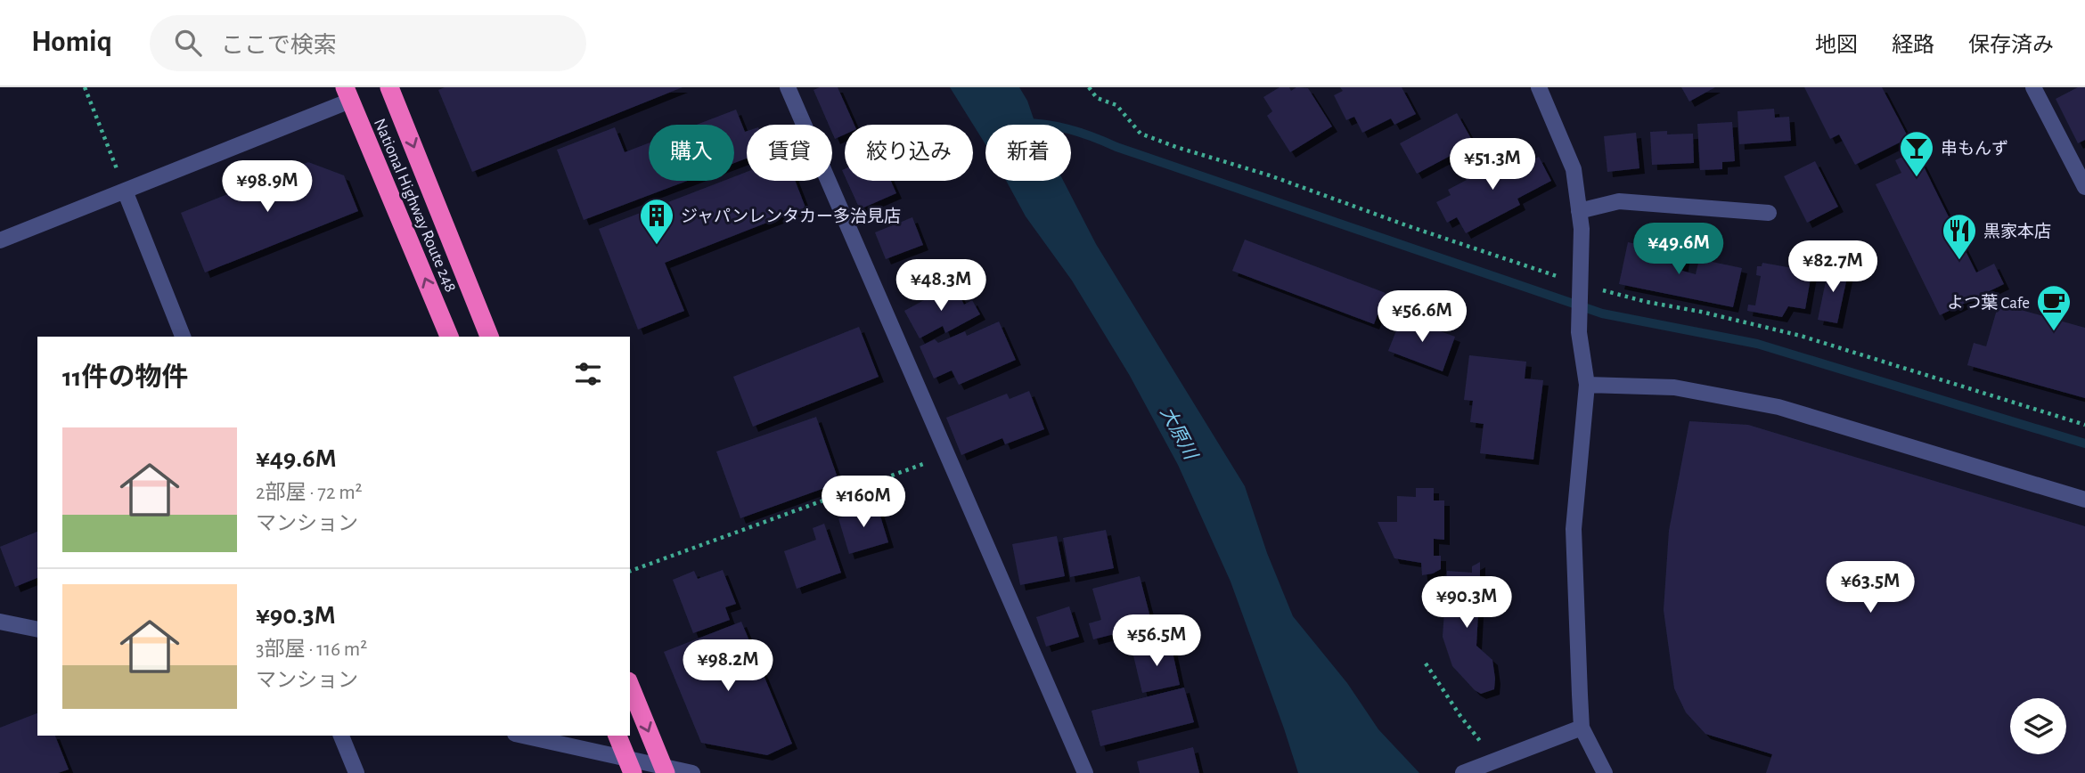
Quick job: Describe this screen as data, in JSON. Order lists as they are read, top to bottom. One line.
{"streets":{"highway":["National Highway Route 248"]},"water":["大原川"],"places":{"bar":["串もんず"],"building":["ジャパンレンタカー多治見店"],"restaurant":["黒家本店"],"cafe":["よつ葉 Cafe"]},"page":{"header":"Homiq","search":"ここで検索","nav":["地図","経路","保存済み"],"chip":["購入","賃貸","絞り込み","新着"],"price":["¥51.3M","¥98.9M","¥49.6M","¥82.7M","¥48.3M","¥56.6M","¥160M","¥63.5M","¥90.3M","¥56.5M","¥98.2M"],"heading":"11件の物件","list":[{"name":"¥49.6M","note":"2部屋 · 72 m² · マンション"},{"name":"¥90.3M","note":"3部屋 · 116 m² · マンション"}]}}
